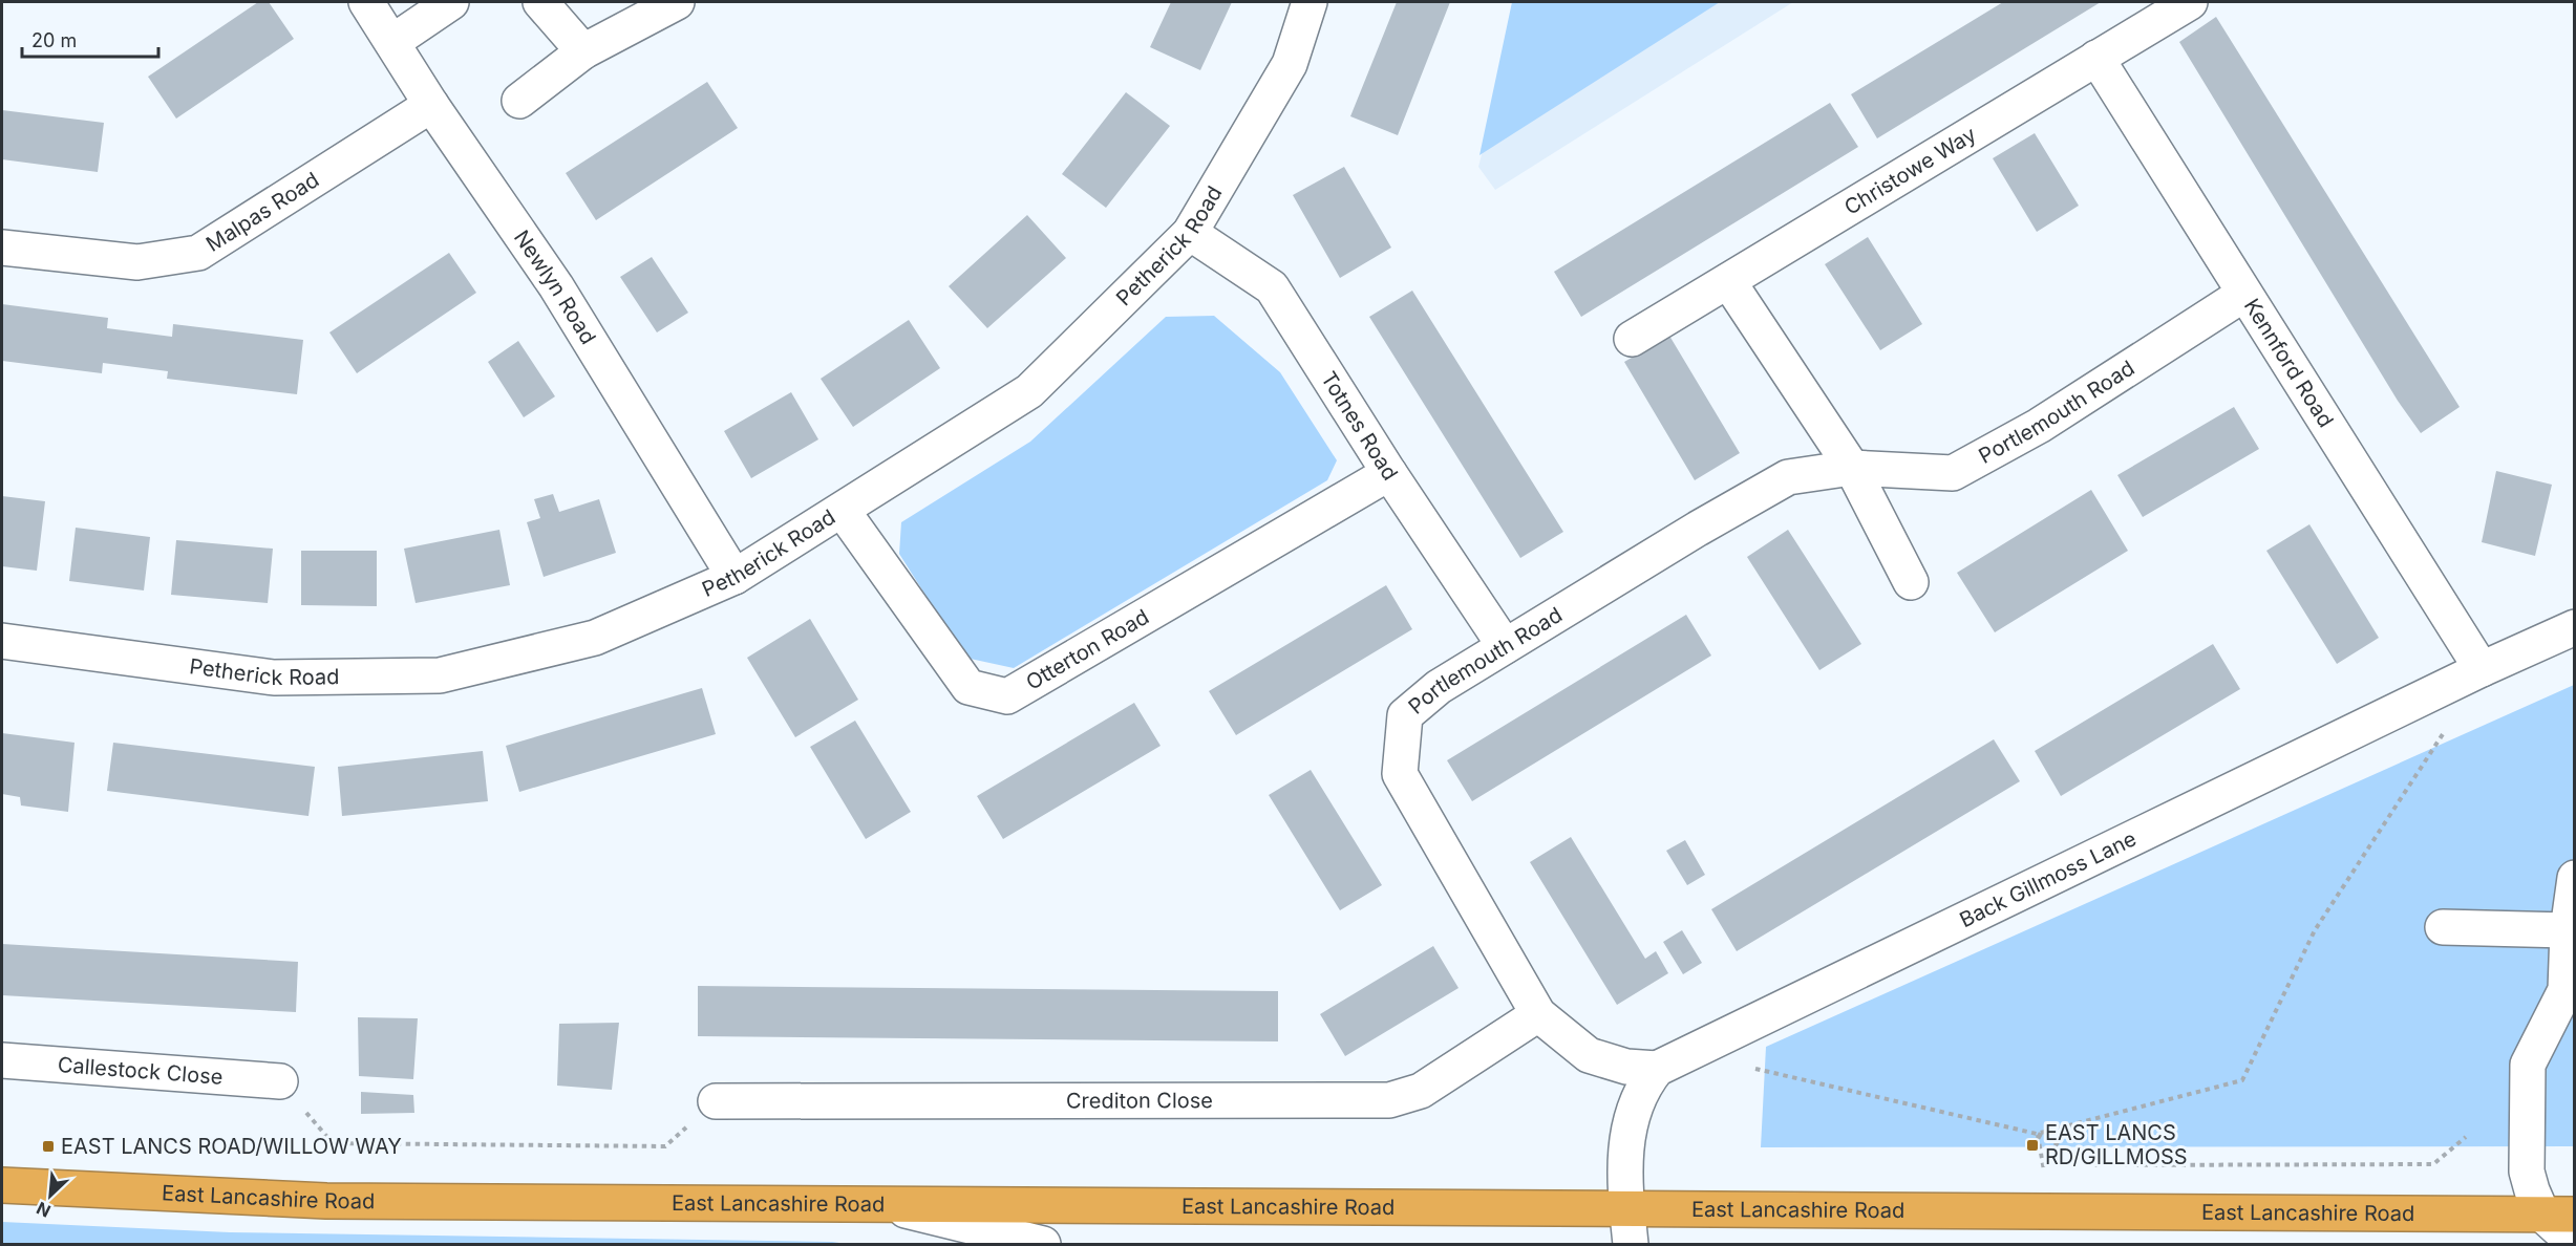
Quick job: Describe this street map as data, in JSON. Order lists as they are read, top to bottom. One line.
{"streets":{"highway":["East Lancashire Road"],"street":["Christowe Way","Malpas Road","Petherick Road","Newlyn Road","Kennford Road","Portlemouth Road","Totnes Road","Otterton Road","Back Gillmoss Lane","Callestock Close","Crediton Close"]},"crossings":[["Christowe Way","Kennford Road"],["Malpas Road","Newlyn Road"],["Petherick Road","Newlyn Road"],["Petherick Road","Totnes Road"],["Petherick Road","Otterton Road"],["Kennford Road","Portlemouth Road"],["Kennford Road","Back Gillmoss Lane"],["Portlemouth Road","Totnes Road"],["Portlemouth Road","Back Gillmoss Lane"],["Portlemouth Road","Crediton Close"],["Totnes Road","Otterton Road"]],"places":{"transit":["EAST LANCS RD/GILLMOSS","EAST LANCS ROAD/WILLOW WAY"]},"scale_bar":"20 m","north":"bottom left"}
